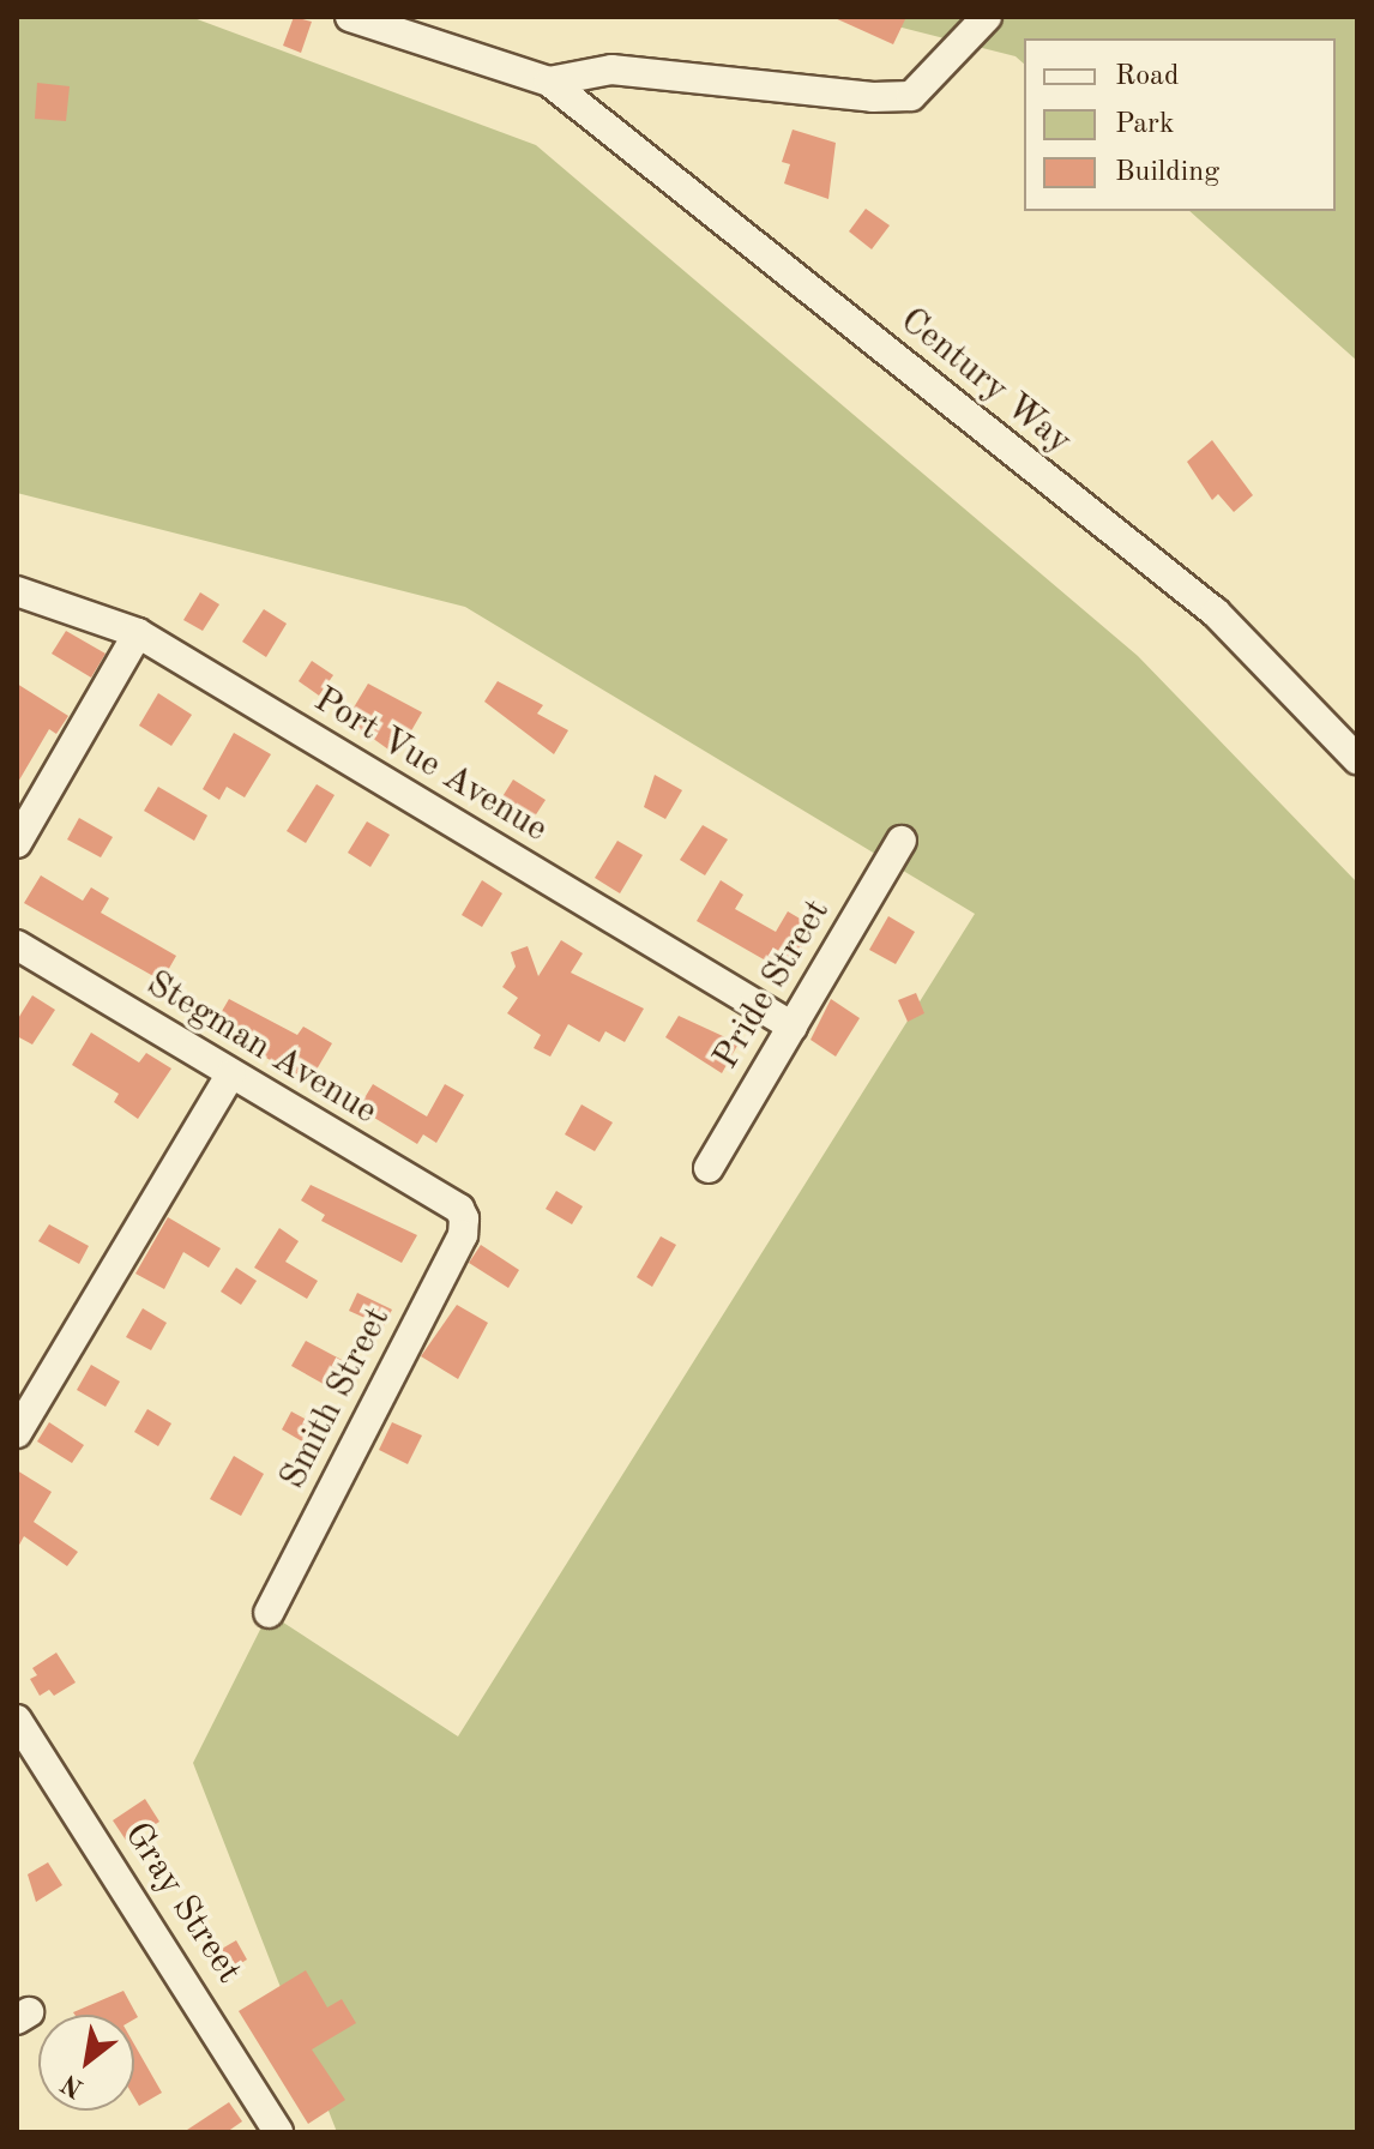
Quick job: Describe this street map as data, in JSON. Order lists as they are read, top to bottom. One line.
{"streets":{"street":["Century Way","Port Vue Avenue","Pride Street","Stegman Avenue","Smith Street","Gray Street"]},"crossings":[["Port Vue Avenue","Pride Street"],["Stegman Avenue","Smith Street"]],"legend":["Road","Park","Building"],"north":"bottom left"}
